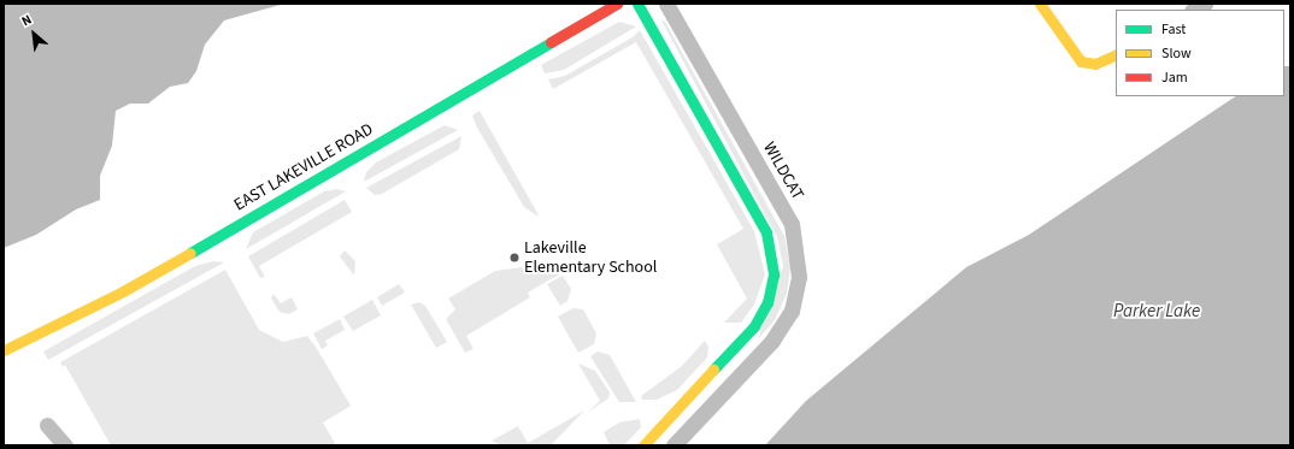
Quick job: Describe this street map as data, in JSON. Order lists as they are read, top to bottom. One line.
{"streets":{"main road":["EAST LAKEVILLE ROAD"],"street":["WILDCAT"]},"water":["Parker Lake"],"places":["Lakeville Elementary School"],"legend":["Fast","Slow","Jam"],"north":"top left"}
